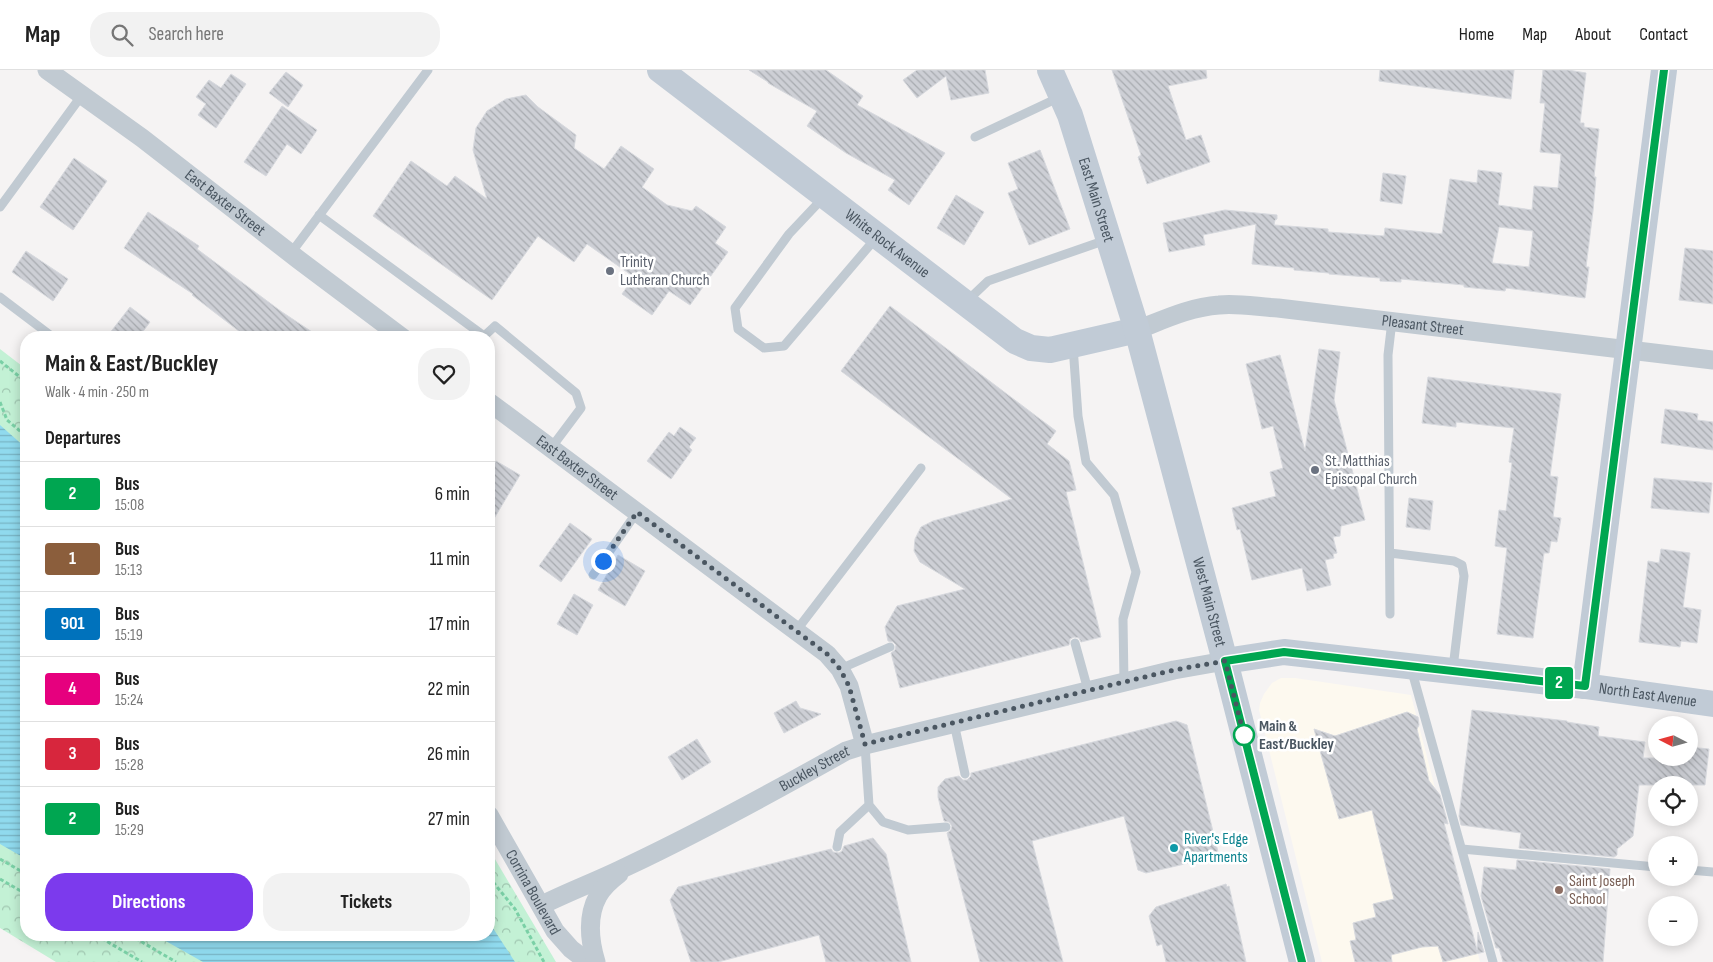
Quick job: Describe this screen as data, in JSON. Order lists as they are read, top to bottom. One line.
{"streets":{"main road":["East Main Street","White Rock Avenue","West Main Street","North East Avenue"],"street":["East Baxter Street","Pleasant Street","Buckley Street","Corrina Boulevard"]},"crossings":[["East Main Street","White Rock Avenue"],["East Main Street","Pleasant Street"],["East Main Street","West Main Street"],["East Baxter Street","Buckley Street"],["White Rock Avenue","Pleasant Street"],["White Rock Avenue","West Main Street"],["Pleasant Street","West Main Street"],["West Main Street","North East Avenue"],["West Main Street","Buckley Street"],["North East Avenue","Buckley Street"],["Buckley Street","Corrina Boulevard"]],"places":["Trinity Lutheran Church","St. Matthias Episcopal Church","Main & East/Buckley","River's Edge Apartments","Saint Joseph School"],"lines":["bus line 2"],"north":"left","page":{"header":"Map","search":"Search here","nav":["Home","Map","About","Contact"],"on_map":"2","heading":[["Main & East/Buckley","Walk · 4 min · 250 m"],"Departures"],"list":[{"mark":"2","name":"Bus","note":"15:08","value":"6 min"},{"mark":"1","name":"Bus","note":"15:13","value":"11 min"},{"mark":"901","name":"Bus","note":"15:19","value":"17 min"},{"mark":"4","name":"Bus","note":"15:24","value":"22 min"},{"mark":"3","name":"Bus","note":"15:28","value":"26 min"},{"mark":"2","name":"Bus","note":"15:29","value":"27 min"}],"map_buttons":["+","−"],"buttons":["Directions","Tickets"]}}
